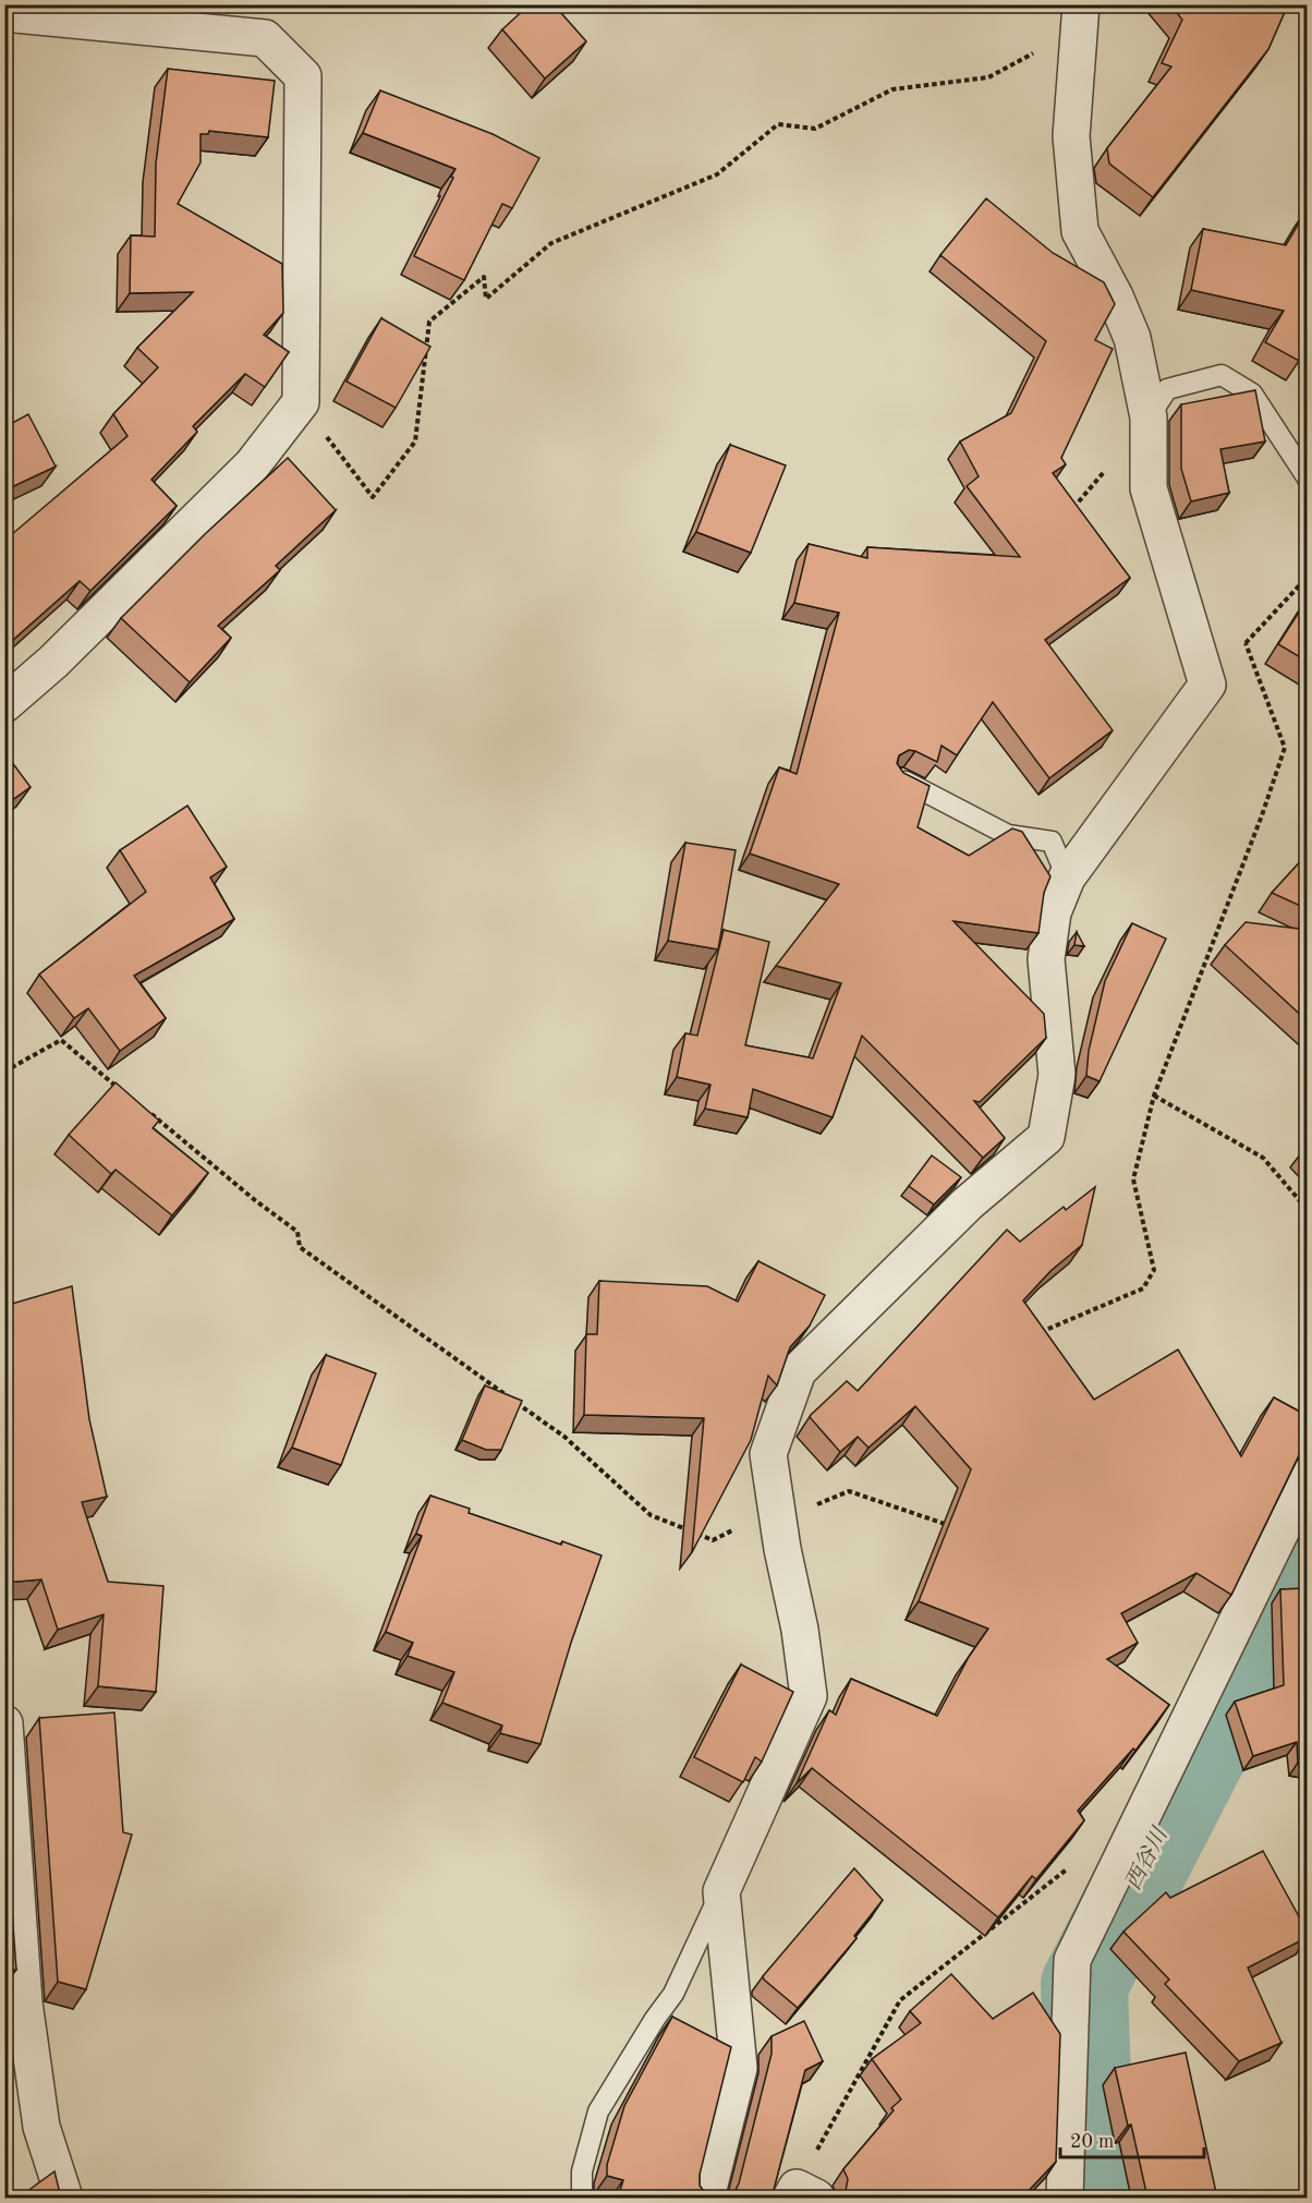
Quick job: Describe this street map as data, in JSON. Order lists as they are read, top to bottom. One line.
{"water":["西谷川"],"scale_bar":"20 m"}
